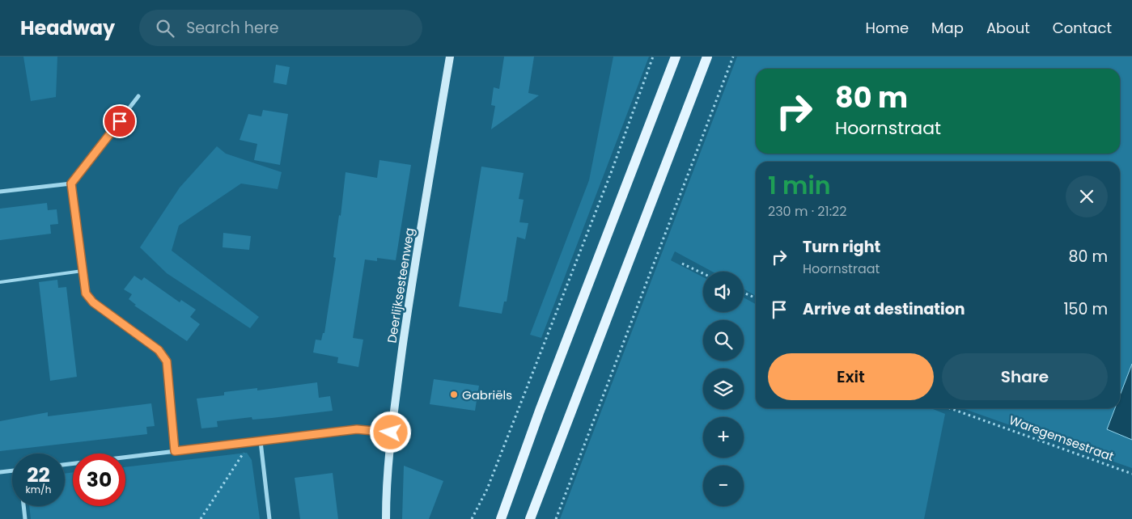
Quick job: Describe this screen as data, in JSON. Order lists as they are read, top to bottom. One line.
{"streets":{"main road":["Deerlijksesteenweg"],"path":["Waregemsestraat"]},"places":["Gabriëls"],"page":{"header":"Headway","search":"Search here","nav":["Home","Map","About","Contact"],"turn":["80 m","Hoornstraat"],"heading":["1 min","230 m · 21:22"],"list":[{"name":"Turn right","note":"Hoornstraat","value":"80 m"},{"name":"Arrive at destination","value":"150 m"}],"map_buttons":["+","−"],"buttons":["Exit","Share"],"speed":"22 km/h","limit":"30"}}
